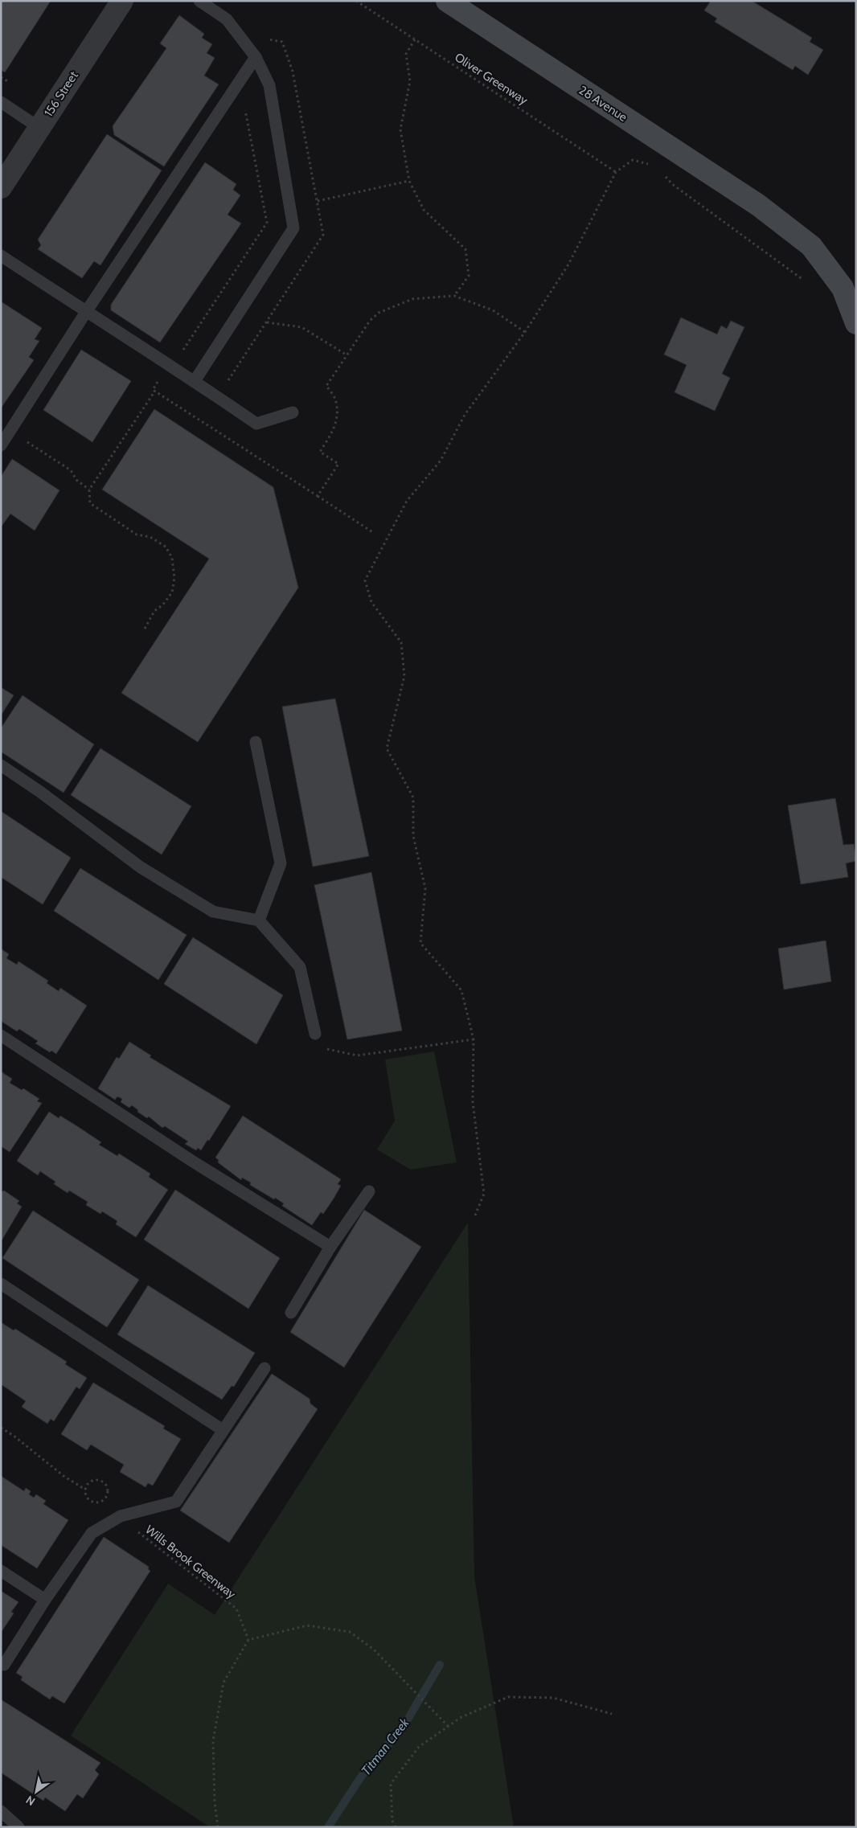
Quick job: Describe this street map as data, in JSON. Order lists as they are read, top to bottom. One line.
{"streets":{"street":["156 Street","28 Avenue"],"path":["Oliver Greenway","Wills Brook Greenway"]},"water":["Titman Creek"],"north":"bottom left"}
